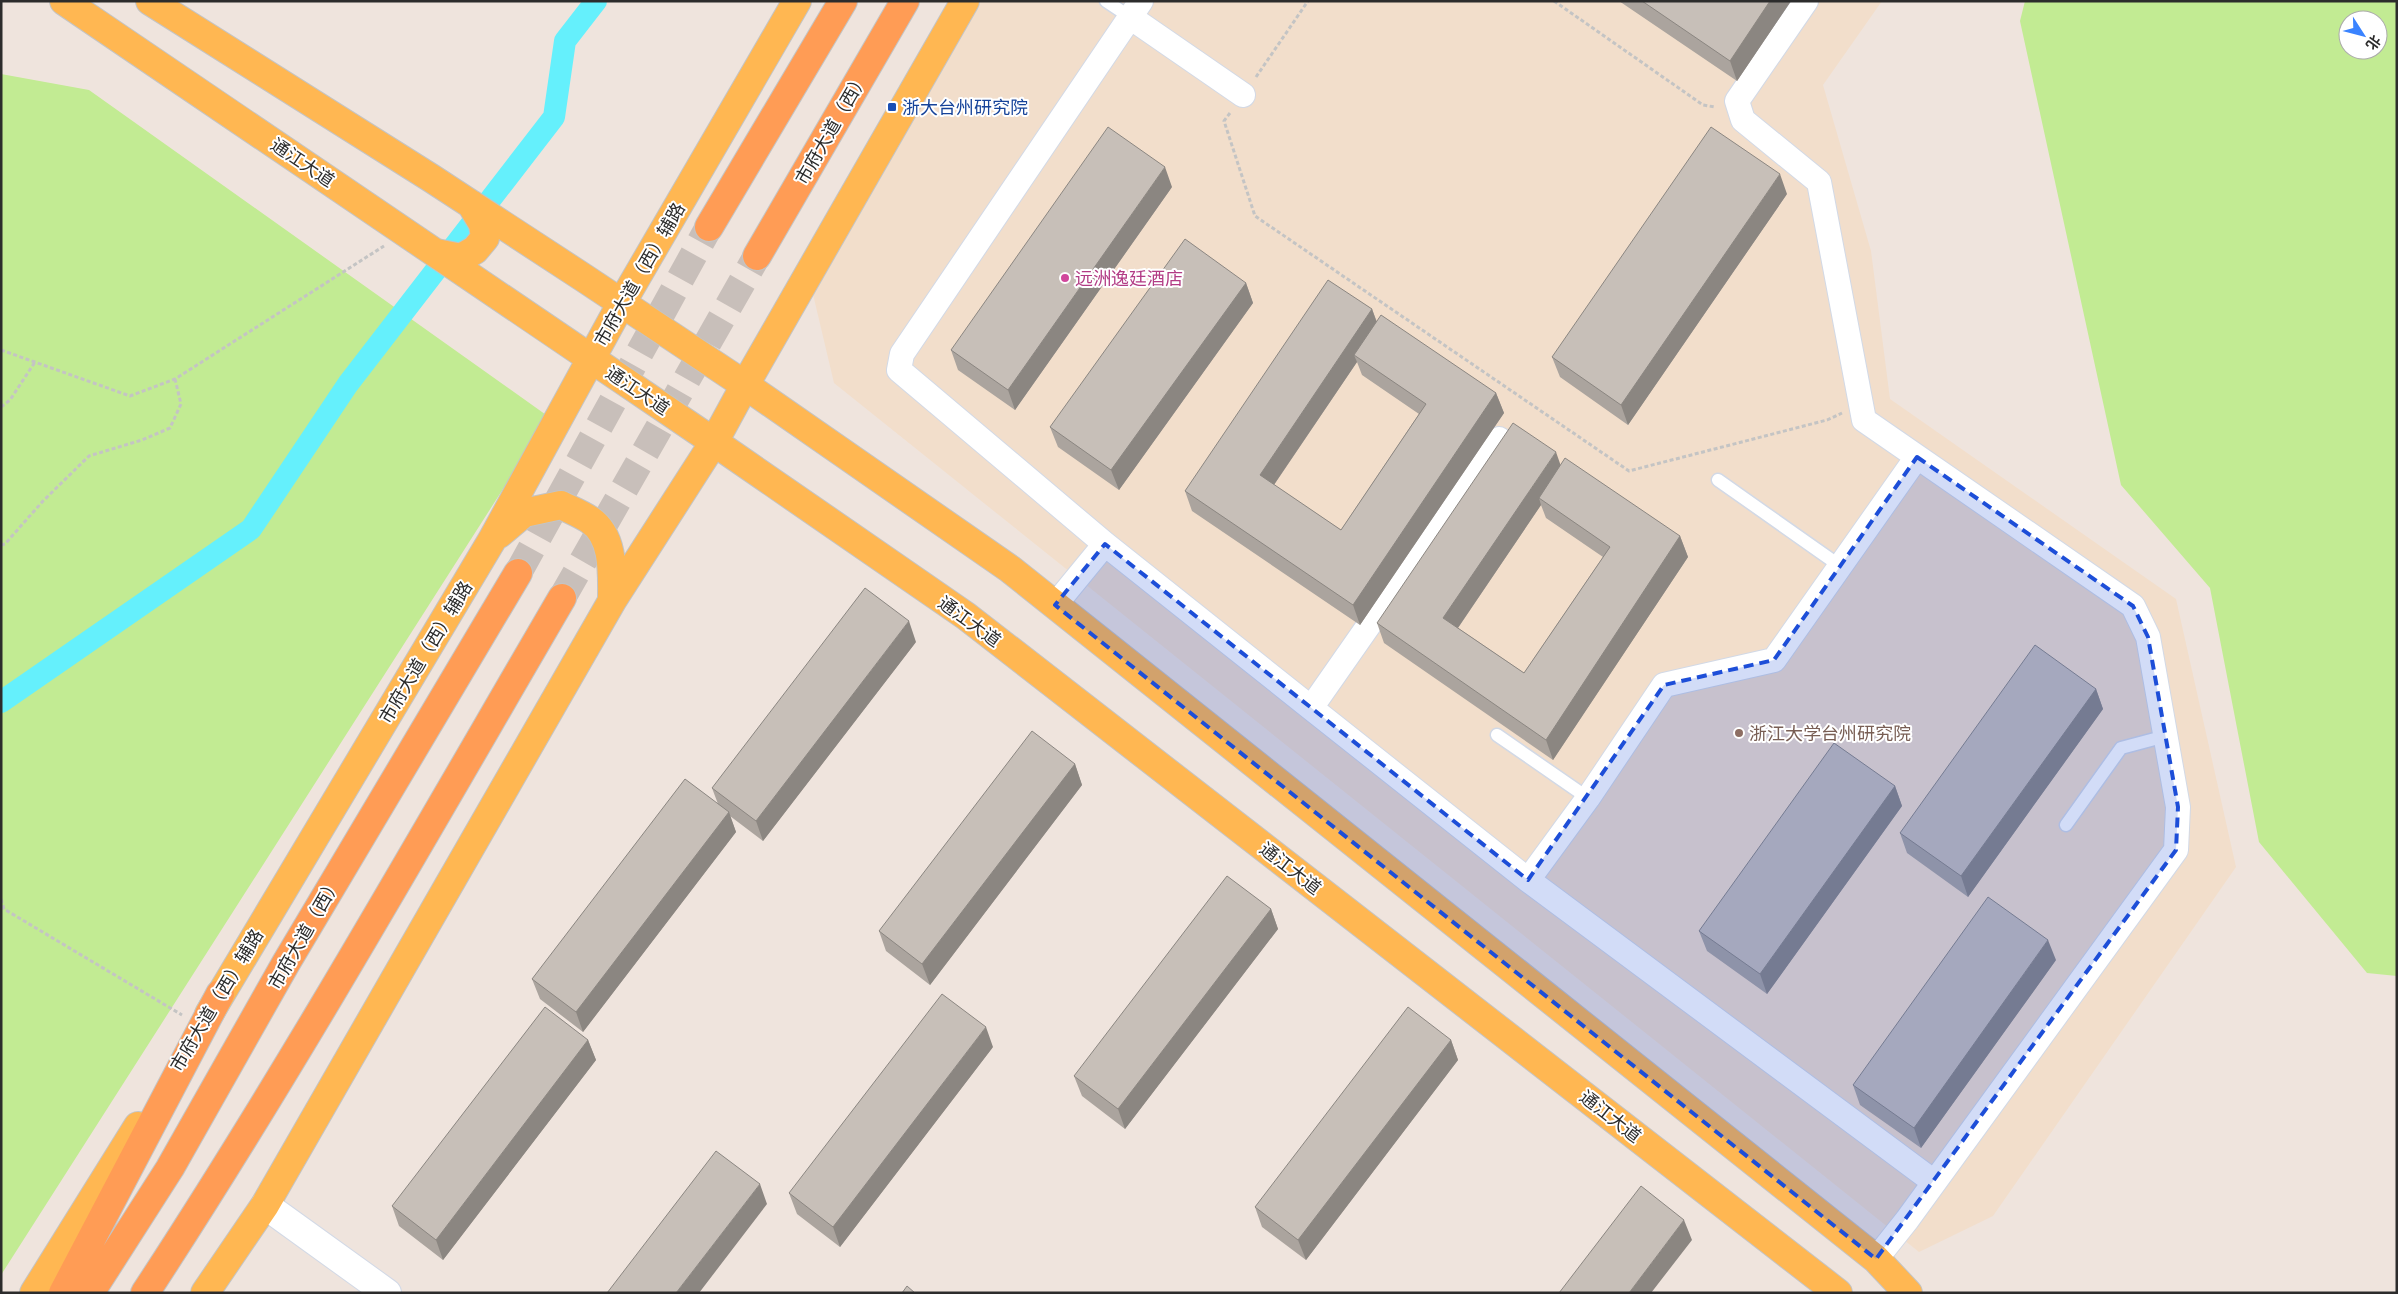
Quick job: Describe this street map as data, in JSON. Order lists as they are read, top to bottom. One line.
{"streets":{"highway":["市府大道（西）"],"main road":["通江大道","市府大道（西）辅路"]},"crossings":[["通江大道","市府大道（西）辅路"]],"places":{"transit":["浙大台州研究院"],"other":["远洲逸廷酒店","浙江大学台州研究院"]},"north":"bottom right"}
